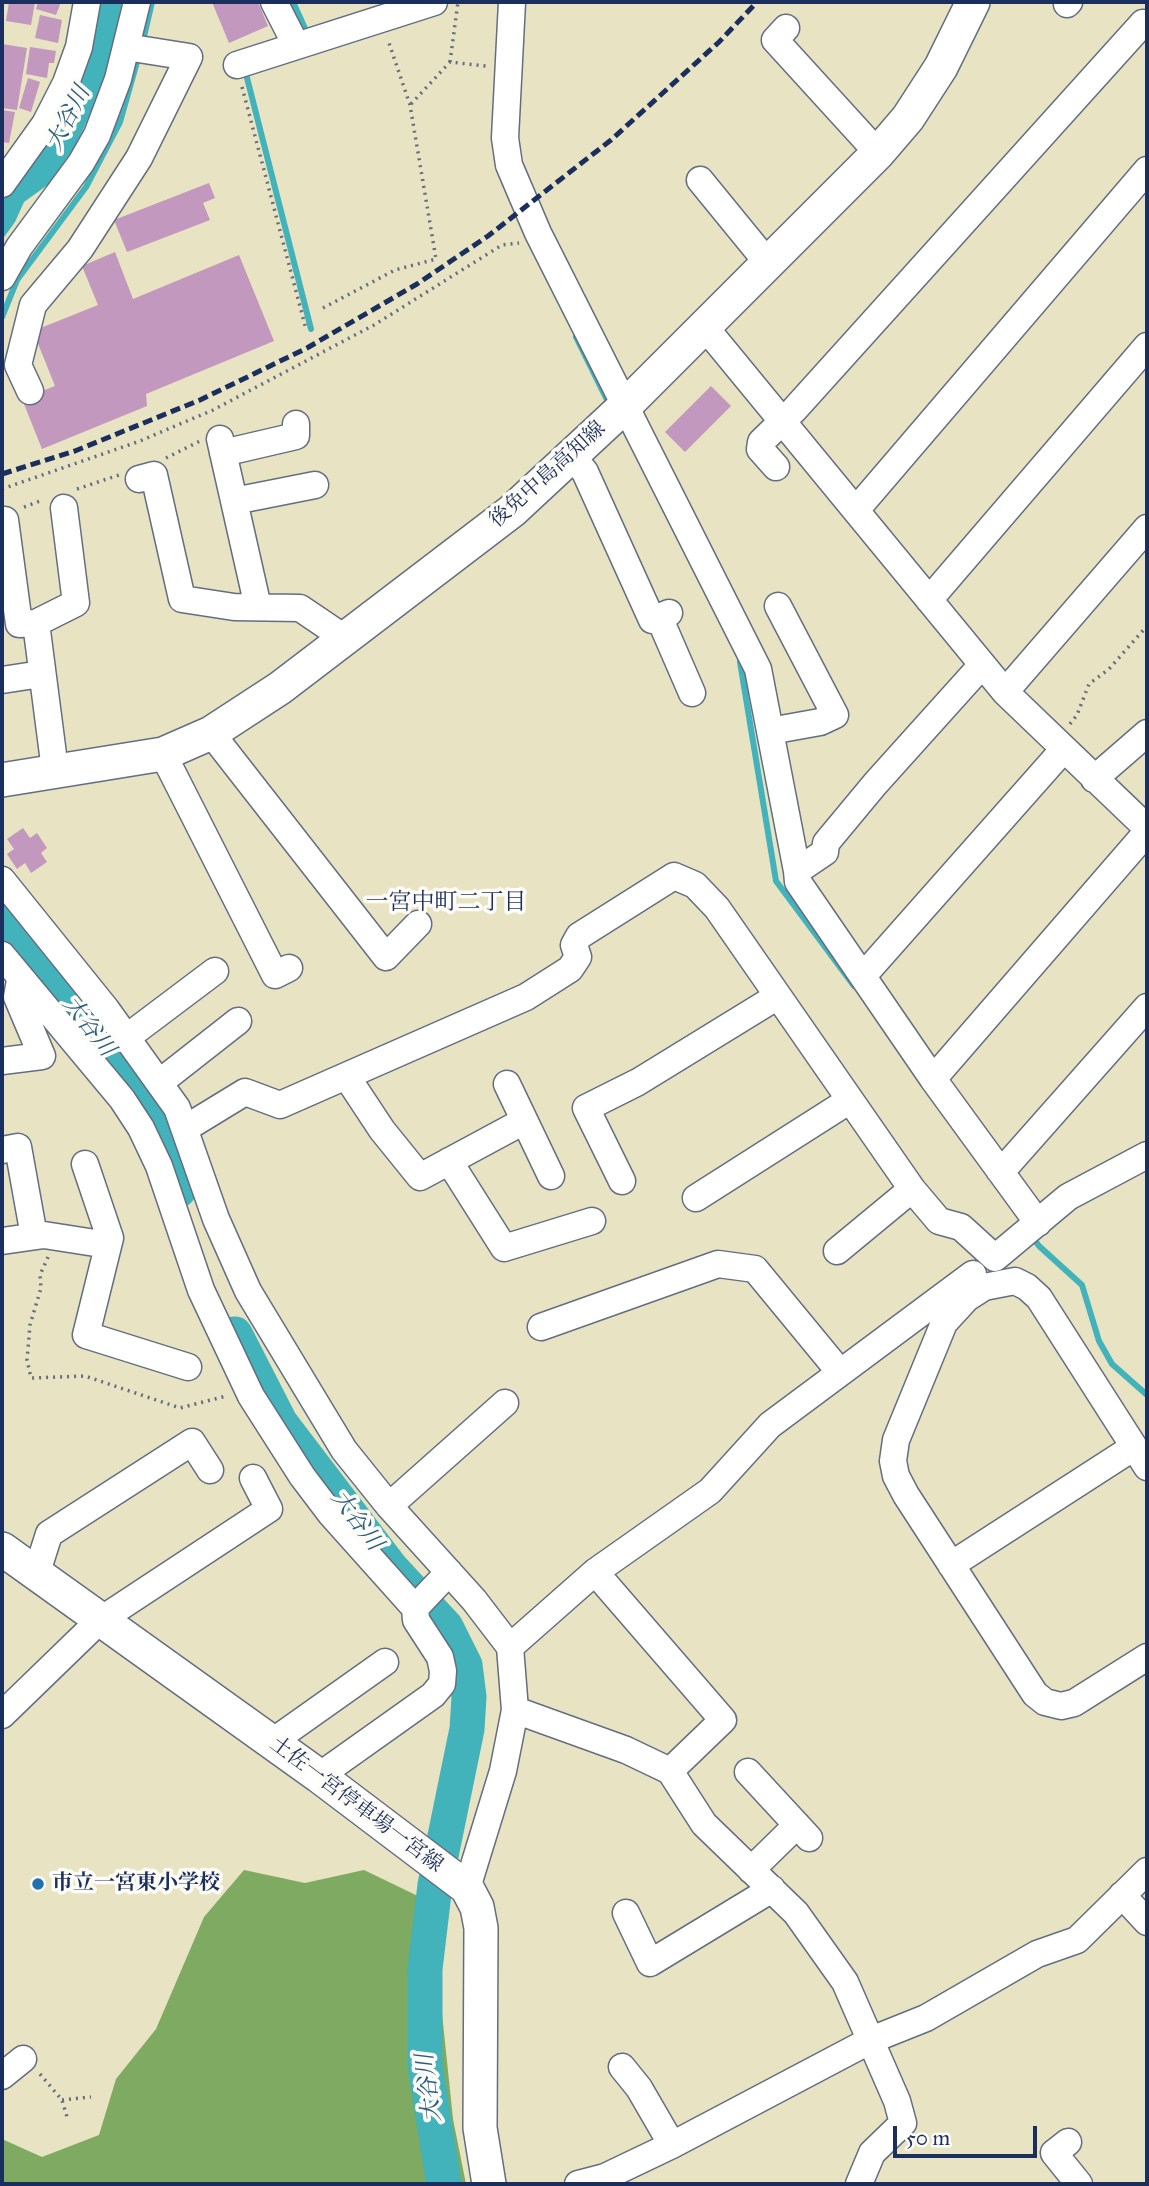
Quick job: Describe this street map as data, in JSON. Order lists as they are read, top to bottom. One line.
{"streets":{"main road":["後免中島高知線","土佐一宮停車場一宮線"]},"districts":["一宮中町二丁目"],"water":["大谷川"],"places":["市立一宮東小学校"],"scale_bar":"50 m"}
